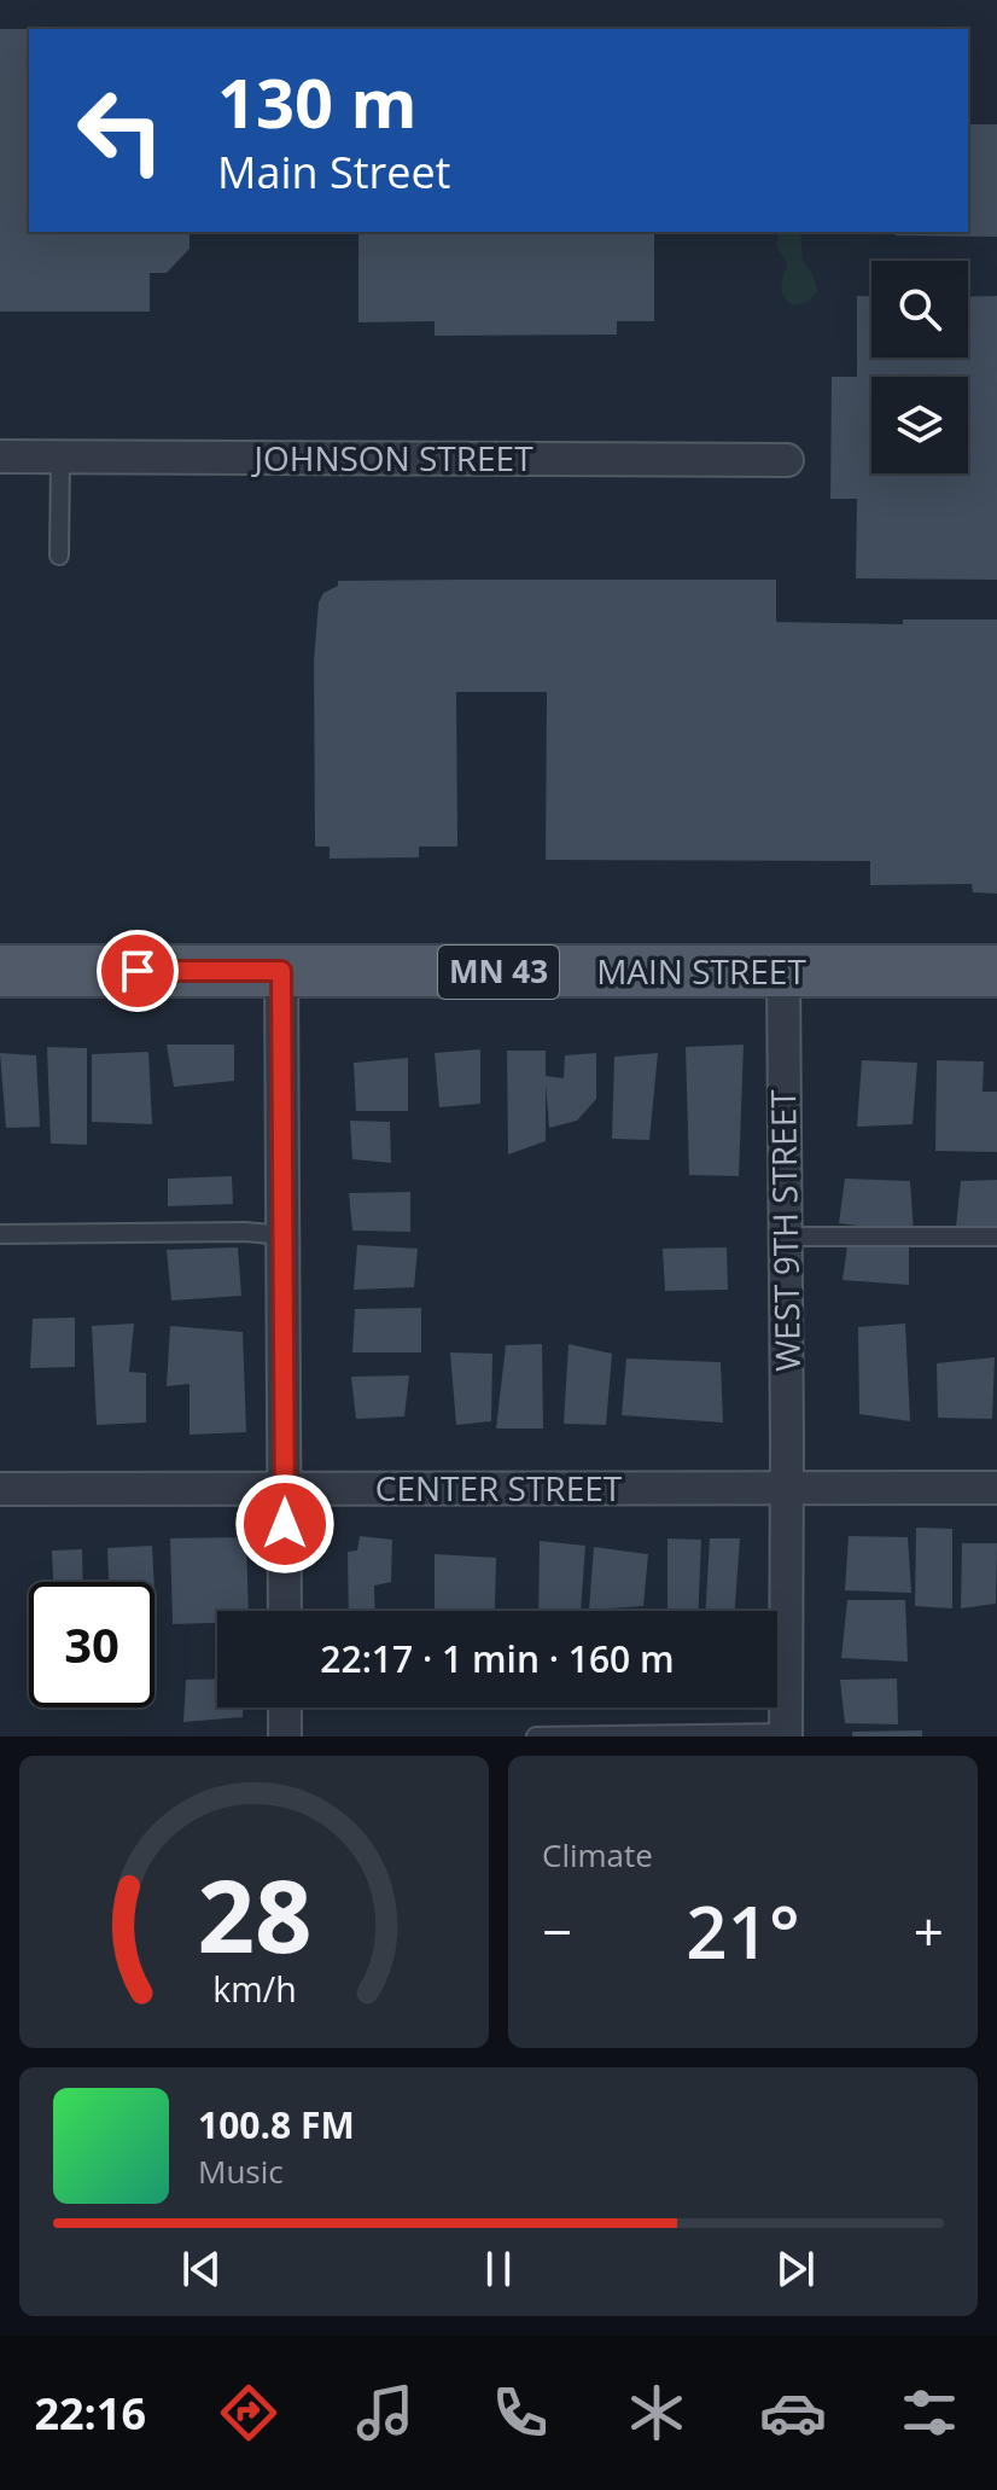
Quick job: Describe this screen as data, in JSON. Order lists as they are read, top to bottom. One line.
{"streets":{"main road":["MN 43","MAIN STREET"],"street":["JOHNSON STREET","WEST 9TH STREET","CENTER STREET"]},"crossings":[["MAIN STREET","WEST 9TH STREET"],["WEST 9TH STREET","CENTER STREET"]],"page":{"turn":["130 m","Main Street"],"limit":"30","trip":"22:17 · 1 min · 160 m","tile":"Climate","heat":["−","21°","+"],"song":["100.8 FM","Music"],"tabs":"22:16","gauge":["28","km/h"]}}
